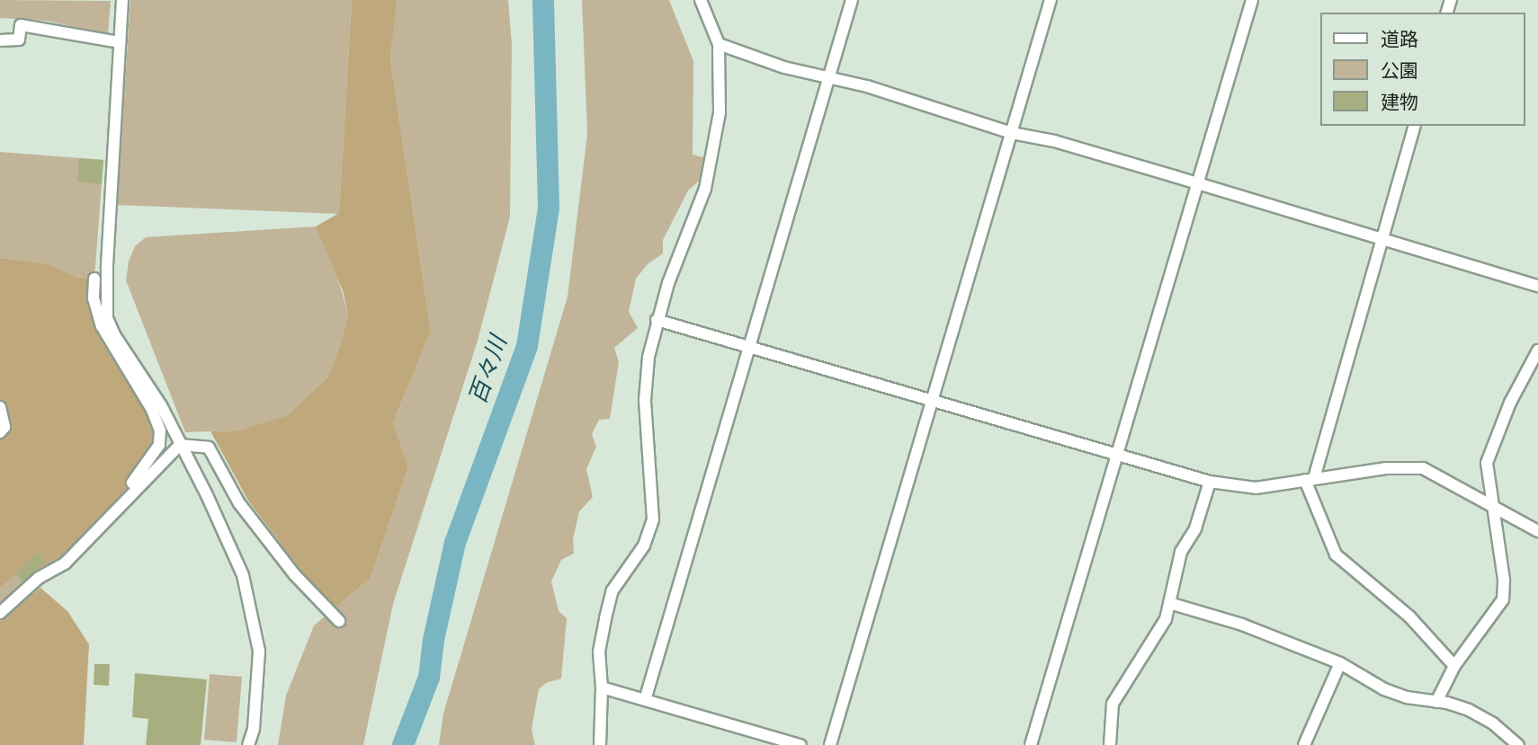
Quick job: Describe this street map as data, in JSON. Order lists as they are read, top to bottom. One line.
{"water":["百々川"],"legend":["道路","公園","建物"]}
